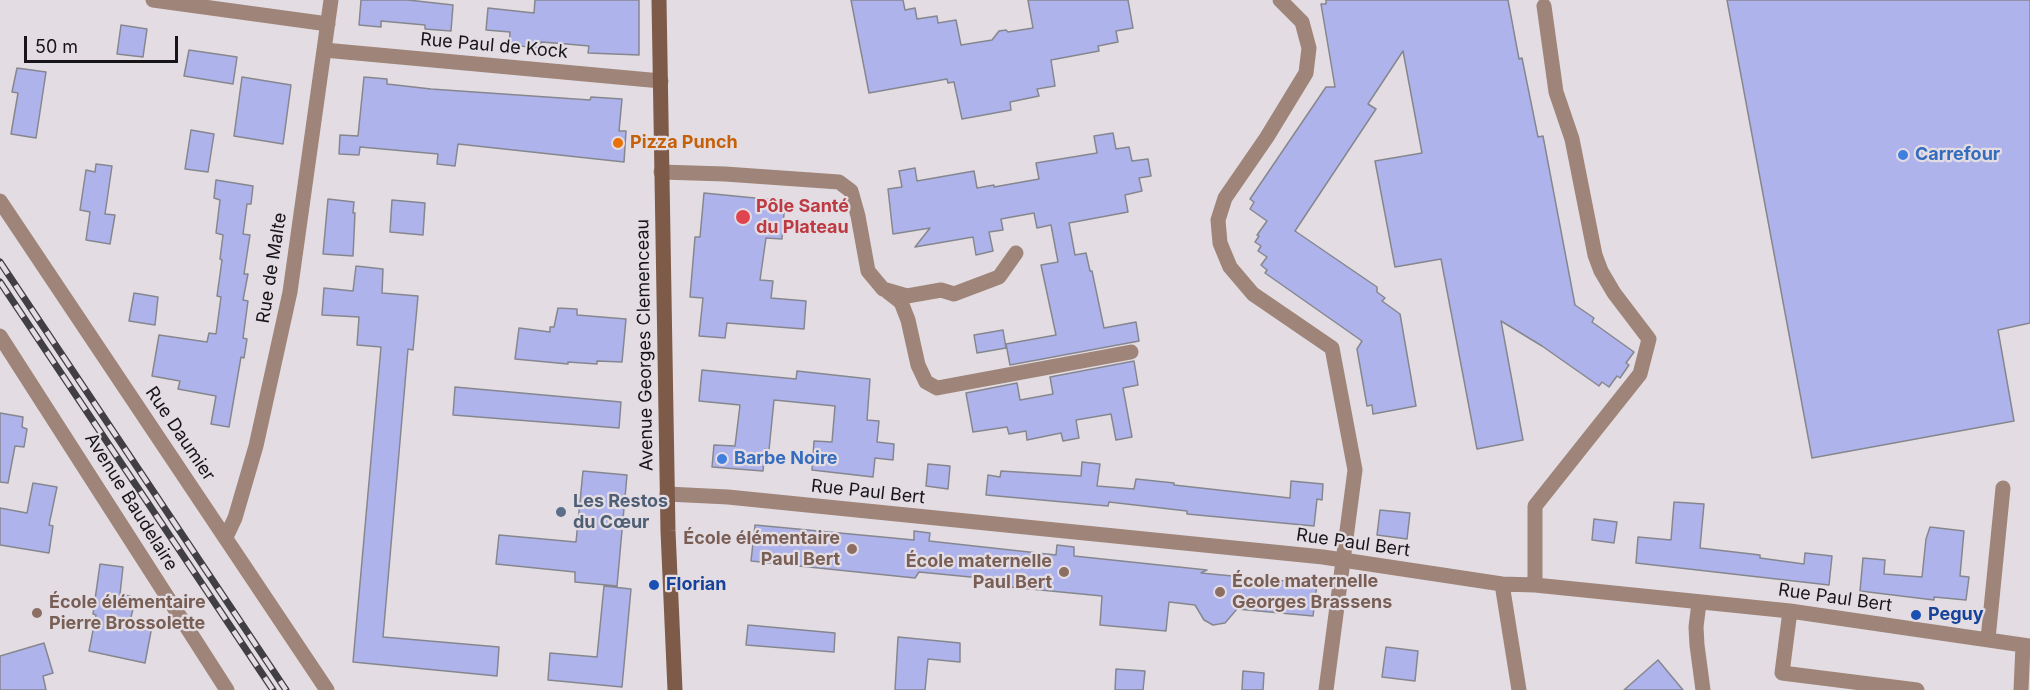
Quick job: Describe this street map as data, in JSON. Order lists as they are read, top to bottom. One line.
{"streets":{"main road":["Avenue Georges Clemenceau"],"street":["Rue Paul de Kock","Rue de Malte","Rue Daumier","Rue Paul Bert","Avenue Baudelaire"]},"crossings":[["Rue Paul de Kock","Rue de Malte"],["Rue Paul de Kock","Avenue Georges Clemenceau"],["Rue de Malte","Rue Daumier"],["Avenue Georges Clemenceau","Rue Paul Bert"]],"places":["Pizza Punch","Carrefour","Pôle Santé du Plateau","Barbe Noire","Les Restos du Cœur","École élémentaire Paul Bert","École maternelle Paul Bert","Florian","École maternelle Georges Brassens","École élémentaire Pierre Brossolette","Peguy"],"scale_bar":"50 m"}
